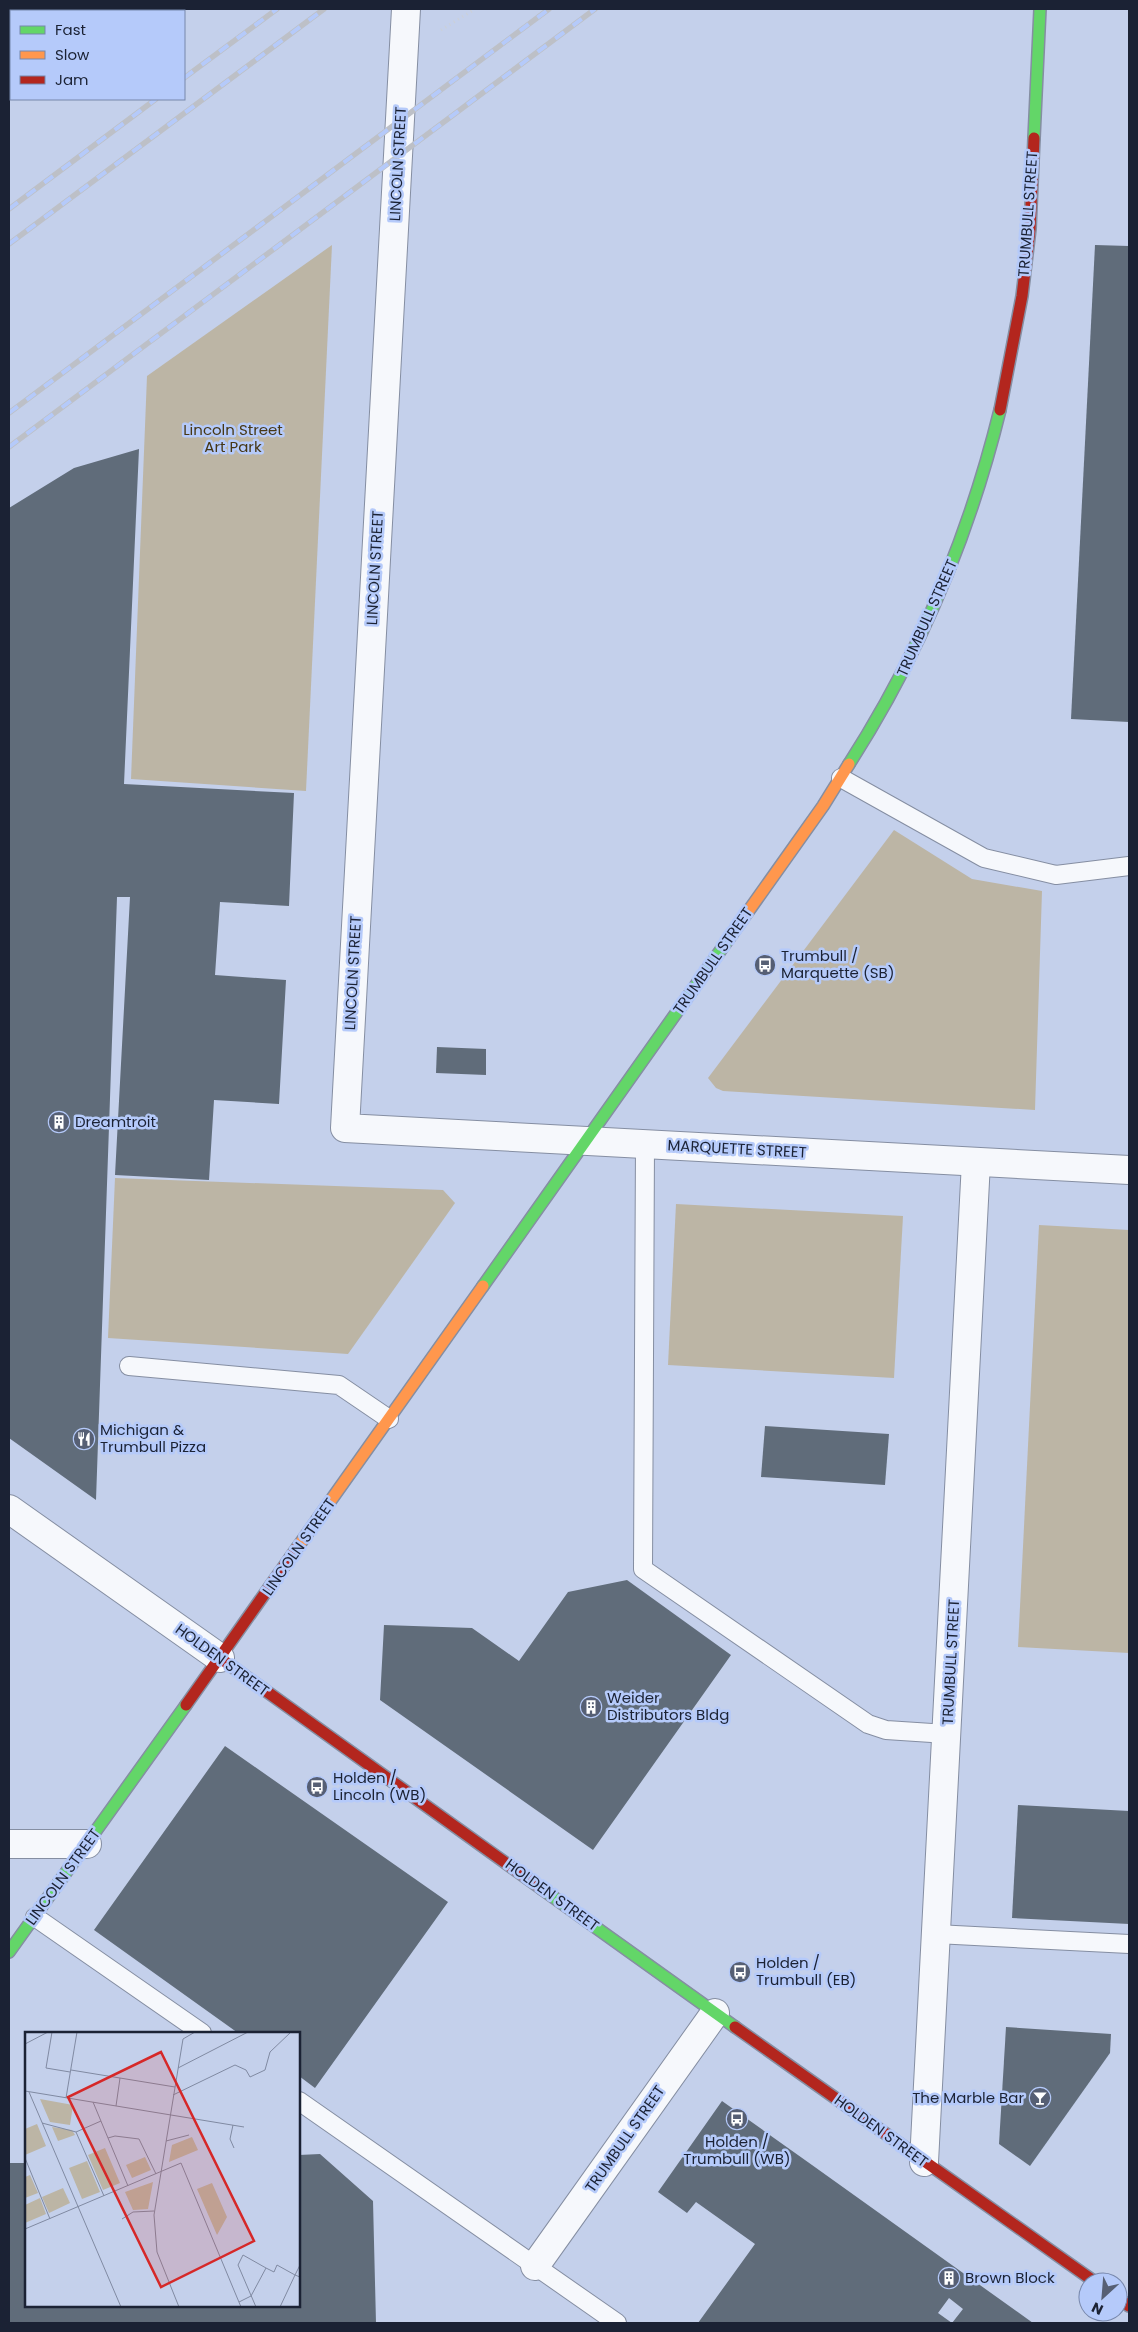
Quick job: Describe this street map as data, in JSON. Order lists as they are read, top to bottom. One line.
{"streets":{"street":["LINCOLN STREET","TRUMBULL STREET","MARQUETTE STREET","HOLDEN STREET"]},"crossings":[["LINCOLN STREET","TRUMBULL STREET"],["LINCOLN STREET","MARQUETTE STREET"],["LINCOLN STREET","HOLDEN STREET"],["TRUMBULL STREET","MARQUETTE STREET"],["TRUMBULL STREET","HOLDEN STREET"]],"parks":["Lincoln Street Art Park"],"places":{"bus stop":["Trumbull / Marquette (SB)","Holden / Lincoln (WB)","Holden / Trumbull (EB)","Holden / Trumbull (WB)"],"building":["Dreamtroit","Weider Distributors Bldg","Brown Block"],"restaurant":["Michigan & Trumbull Pizza"],"bar":["The Marble Bar"]},"legend":["Fast","Slow","Jam"],"north":"bottom left"}
